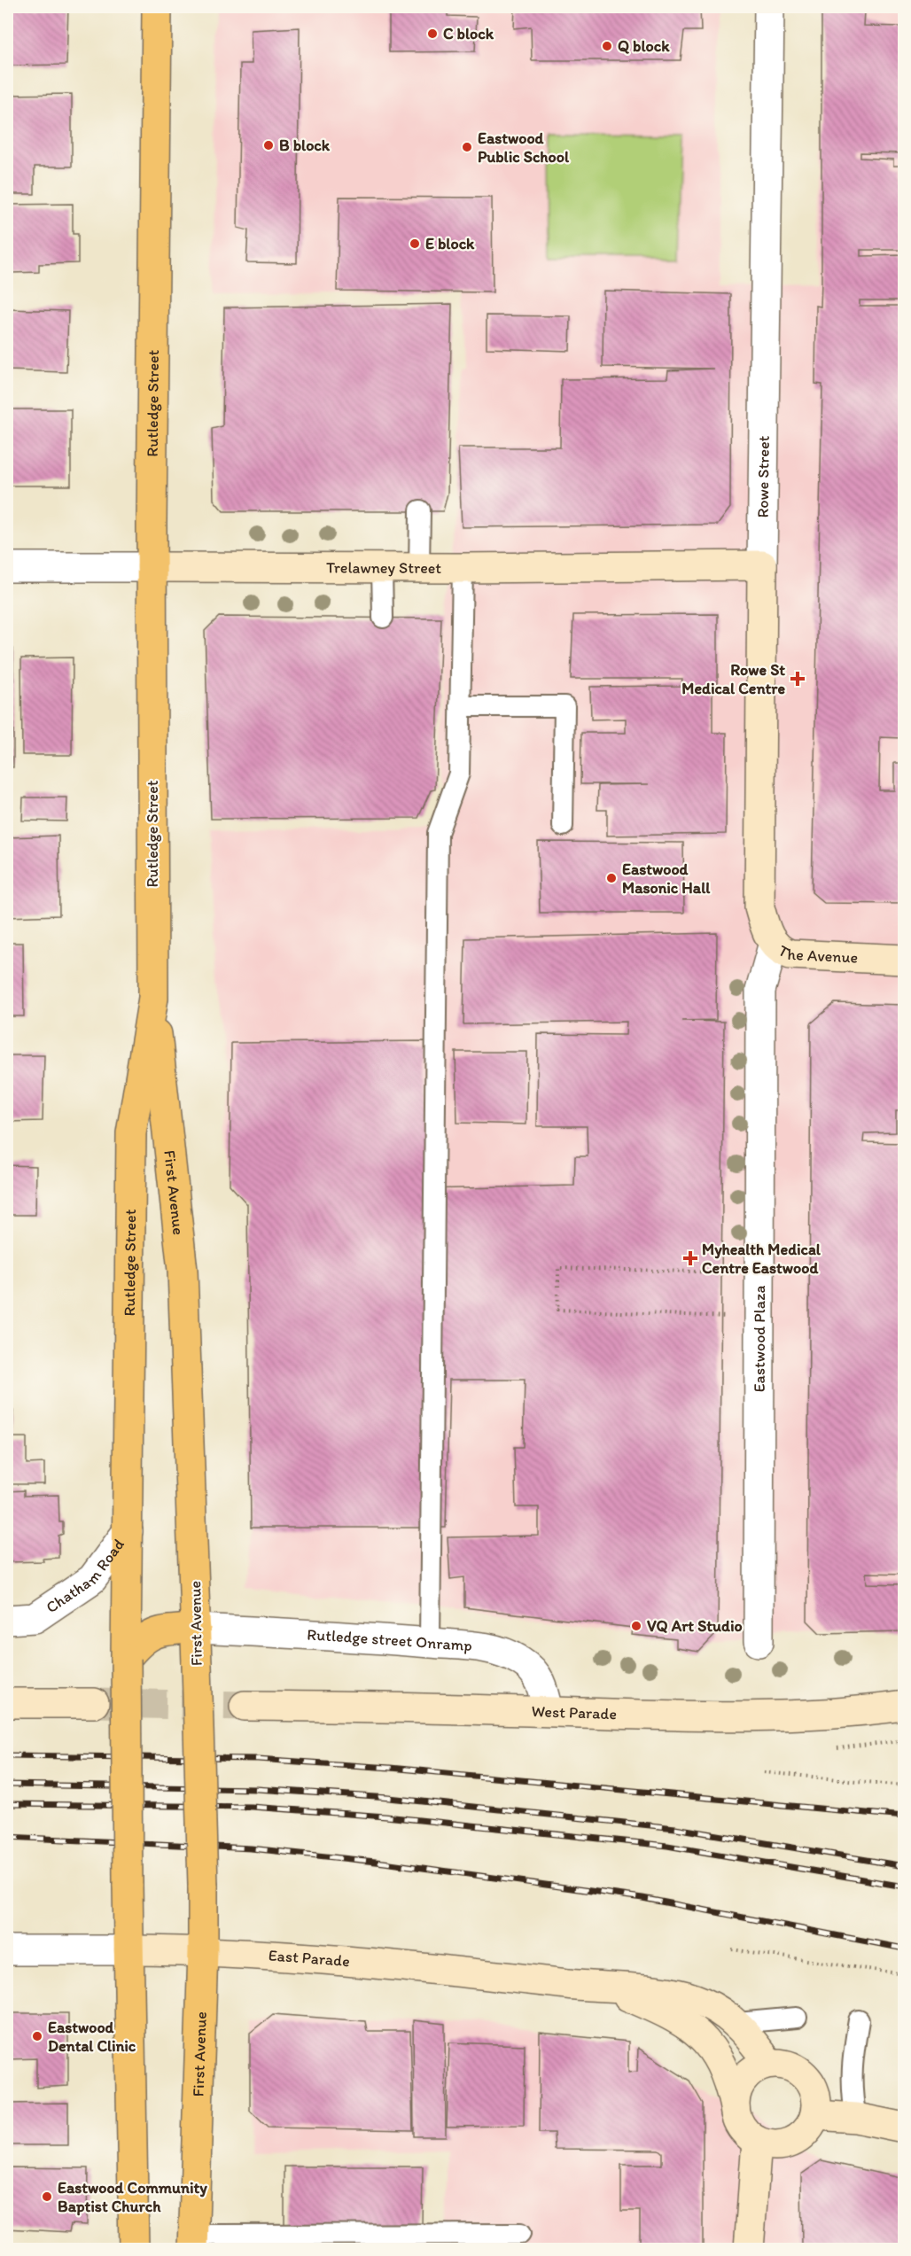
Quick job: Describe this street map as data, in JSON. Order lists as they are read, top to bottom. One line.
{"streets":{"main road":["Rutledge Street","First Avenue"],"street":["Rowe Street","Trelawney Street","The Avenue","Eastwood Plaza","Chatham Road","Rutledge street Onramp","West Parade","East Parade"]},"crossings":[["Rutledge Street","Trelawney Street"],["Rutledge Street","First Avenue"],["Rutledge Street","Chatham Road"],["Rowe Street","Trelawney Street"],["Rowe Street","The Avenue"],["Rowe Street","Eastwood Plaza"],["The Avenue","Eastwood Plaza"],["First Avenue","Rutledge street Onramp"],["First Avenue","East Parade"],["Rutledge street Onramp","West Parade"]],"places":{"other":["C block","Q block","B block","Eastwood Public School","E block","Eastwood Masonic Hall","VQ Art Studio","Eastwood Dental Clinic","Eastwood Community Baptist Church"],"health":["Rowe St Medical Centre","Myhealth Medical Centre Eastwood"]}}
